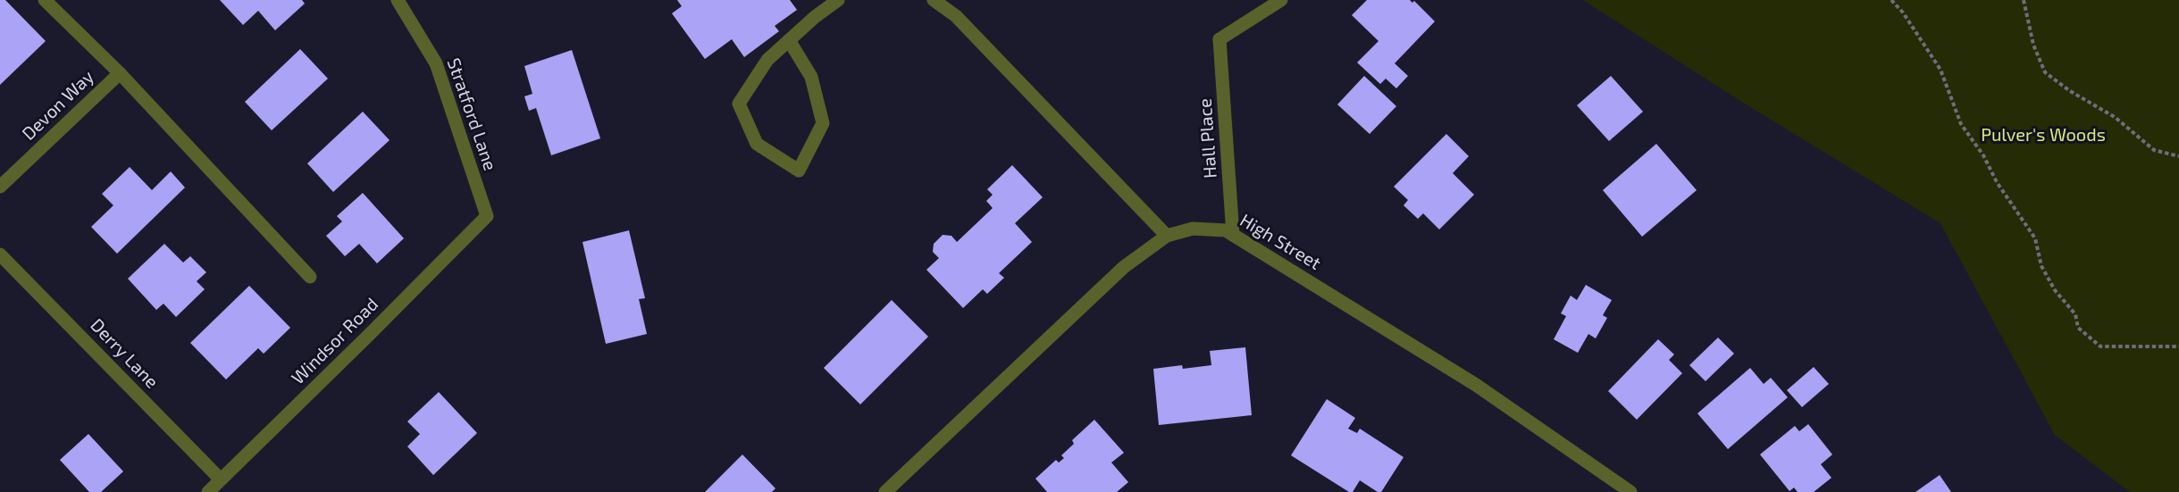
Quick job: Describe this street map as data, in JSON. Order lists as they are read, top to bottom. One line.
{"streets":{"street":["Devon Way","Stratford Lane","Hall Place","High Street","Windsor Road","Derry Lane"]},"crossings":[["Stratford Lane","Windsor Road"],["Hall Place","High Street"],["Windsor Road","Derry Lane"]],"parks":["Pulver's Woods"]}
